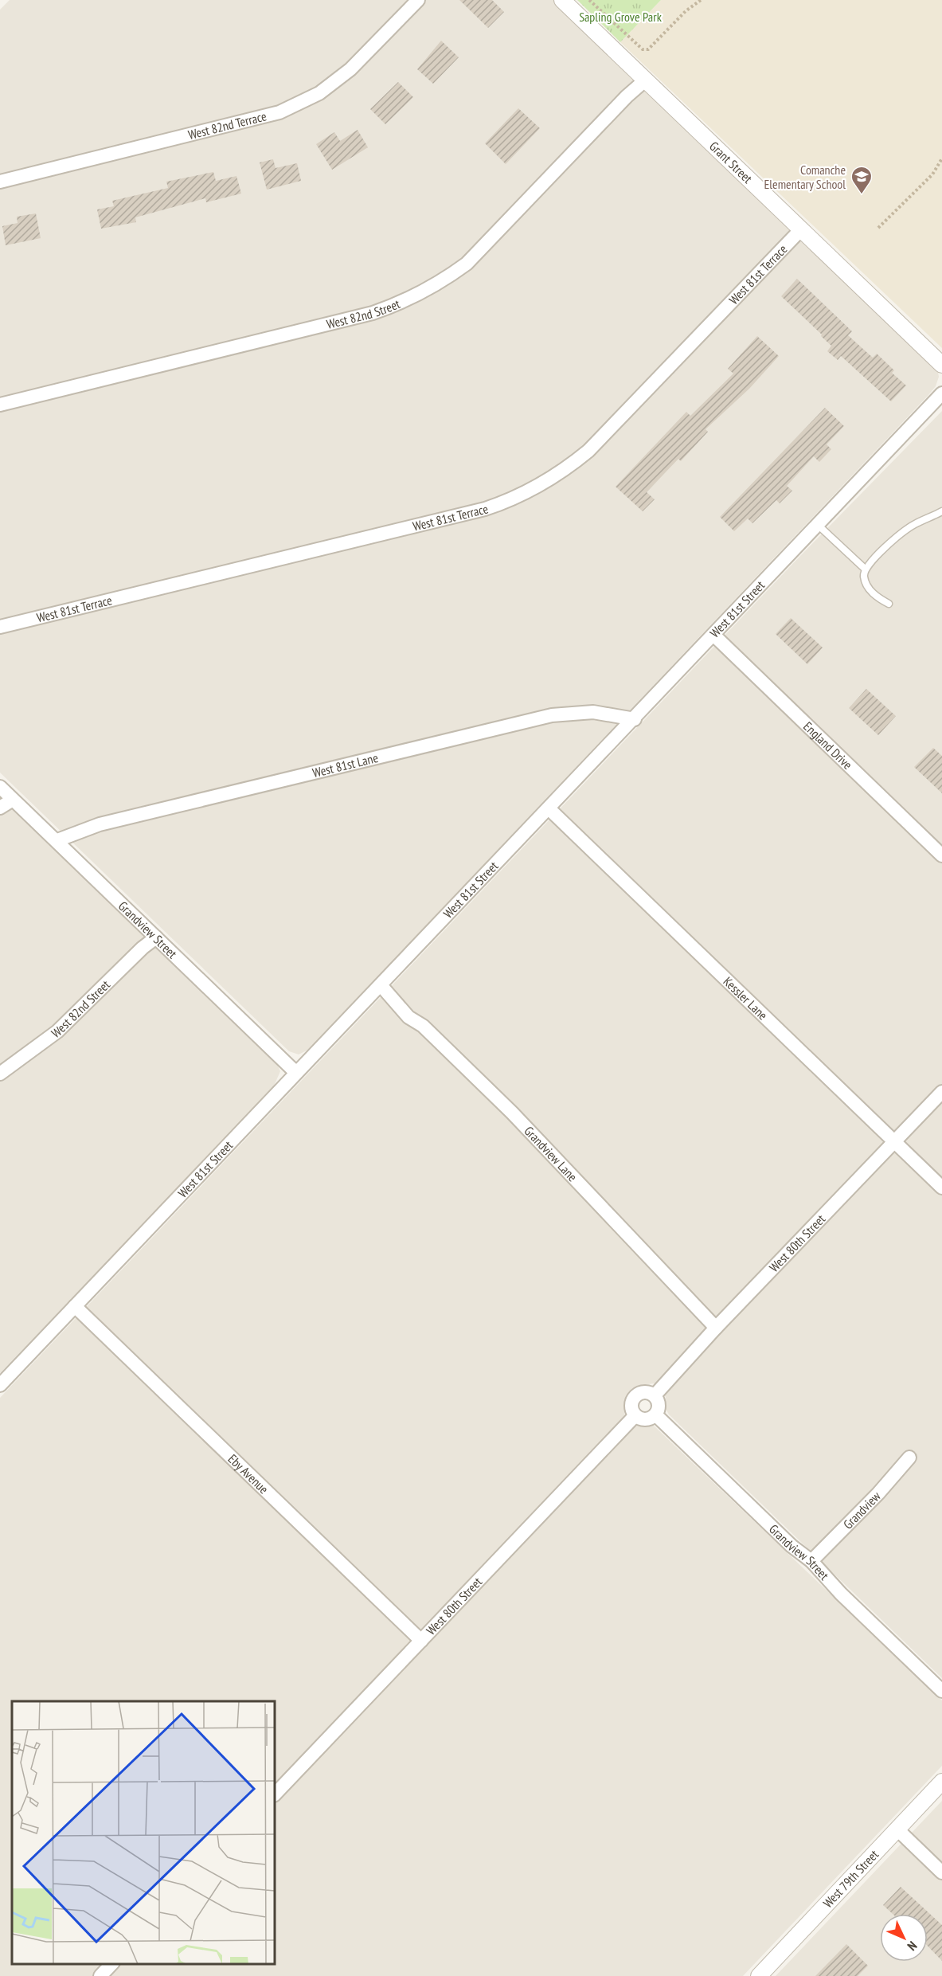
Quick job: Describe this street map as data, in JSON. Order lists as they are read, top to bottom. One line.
{"streets":{"street":["West 82nd Terrace","Grant Street","West 81st Terrace","West 82nd Street","West 81st Street","England Drive","West 81st Lane","Grandview Street","Kessler Lane","Grandview Lane","West 80th Street","Eby Avenue","Grandview","West 79th Street"]},"crossings":[["Grant Street","West 81st Terrace"],["Grant Street","West 82nd Street"],["West 82nd Street","Grandview Street"],["West 81st Street","England Drive"],["West 81st Street","West 81st Lane"],["West 81st Street","Grandview Street"],["West 81st Street","Kessler Lane"],["West 81st Street","Grandview Lane"],["West 81st Street","Eby Avenue"],["West 81st Lane","Grandview Street"],["Grandview Street","West 80th Street"],["Grandview Street","Grandview"],["Kessler Lane","West 80th Street"],["Grandview Lane","West 80th Street"],["West 80th Street","Eby Avenue"]],"parks":["Sapling Grove Park"],"places":{"school or university":["Comanche Elementary School"]},"north":"bottom right"}
